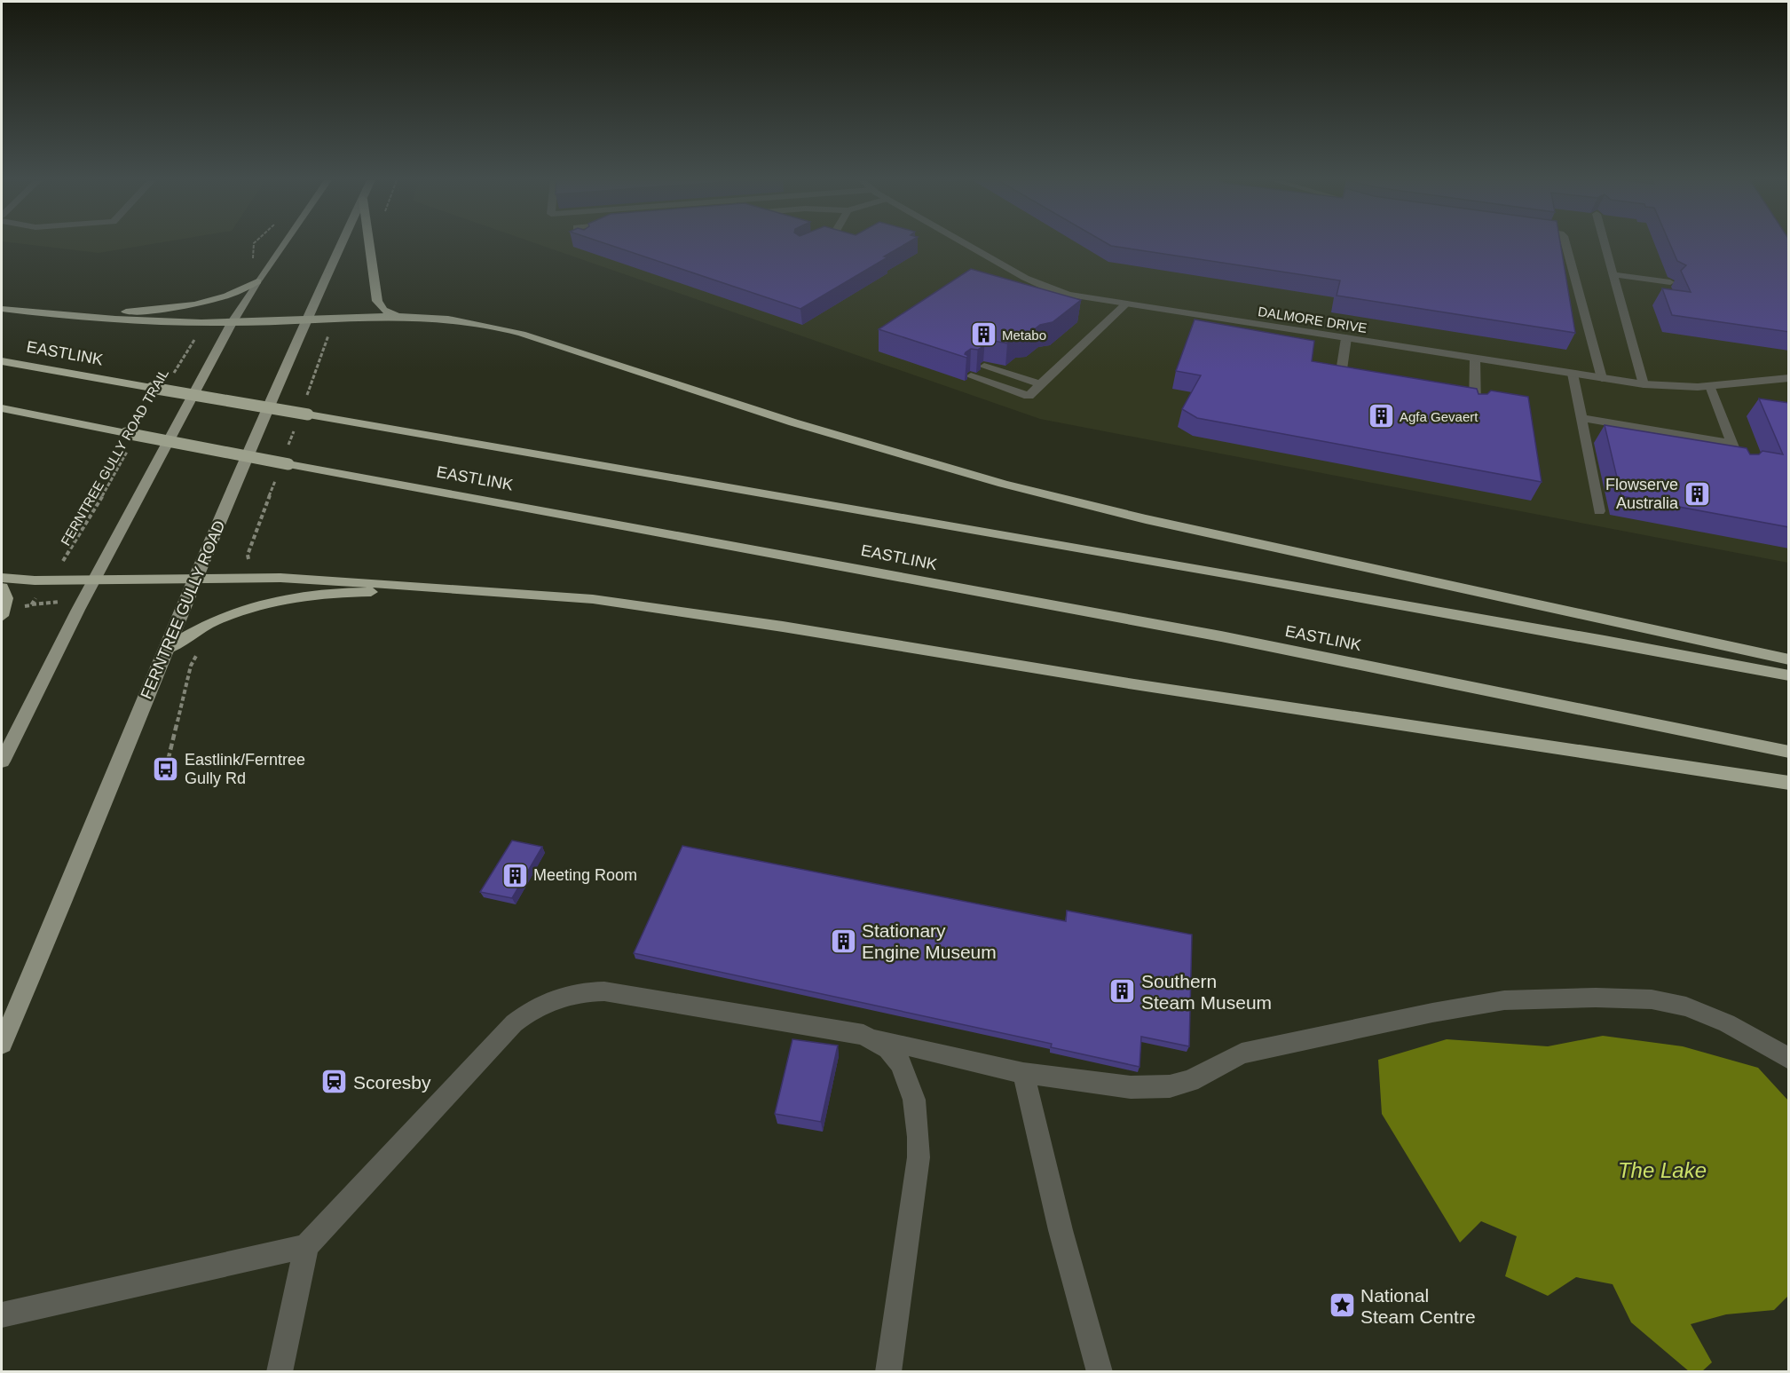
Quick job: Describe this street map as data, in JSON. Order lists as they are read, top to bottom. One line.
{"streets":{"highway":["EASTLINK"],"main road":["FERNTREE GULLY ROAD"],"street":["DALMORE DRIVE"],"path":["FERNTREE GULLY ROAD TRAIL"]},"water":["The Lake"],"places":{"building":["Metabo","Agfa Gevaert","Flowserve Australia","Meeting Room","Stationary Engine Museum","Southern Steam Museum"],"bus stop":["Eastlink/Ferntree Gully Rd"],"station":["Scoresby"],"place":["National Steam Centre"]}}
